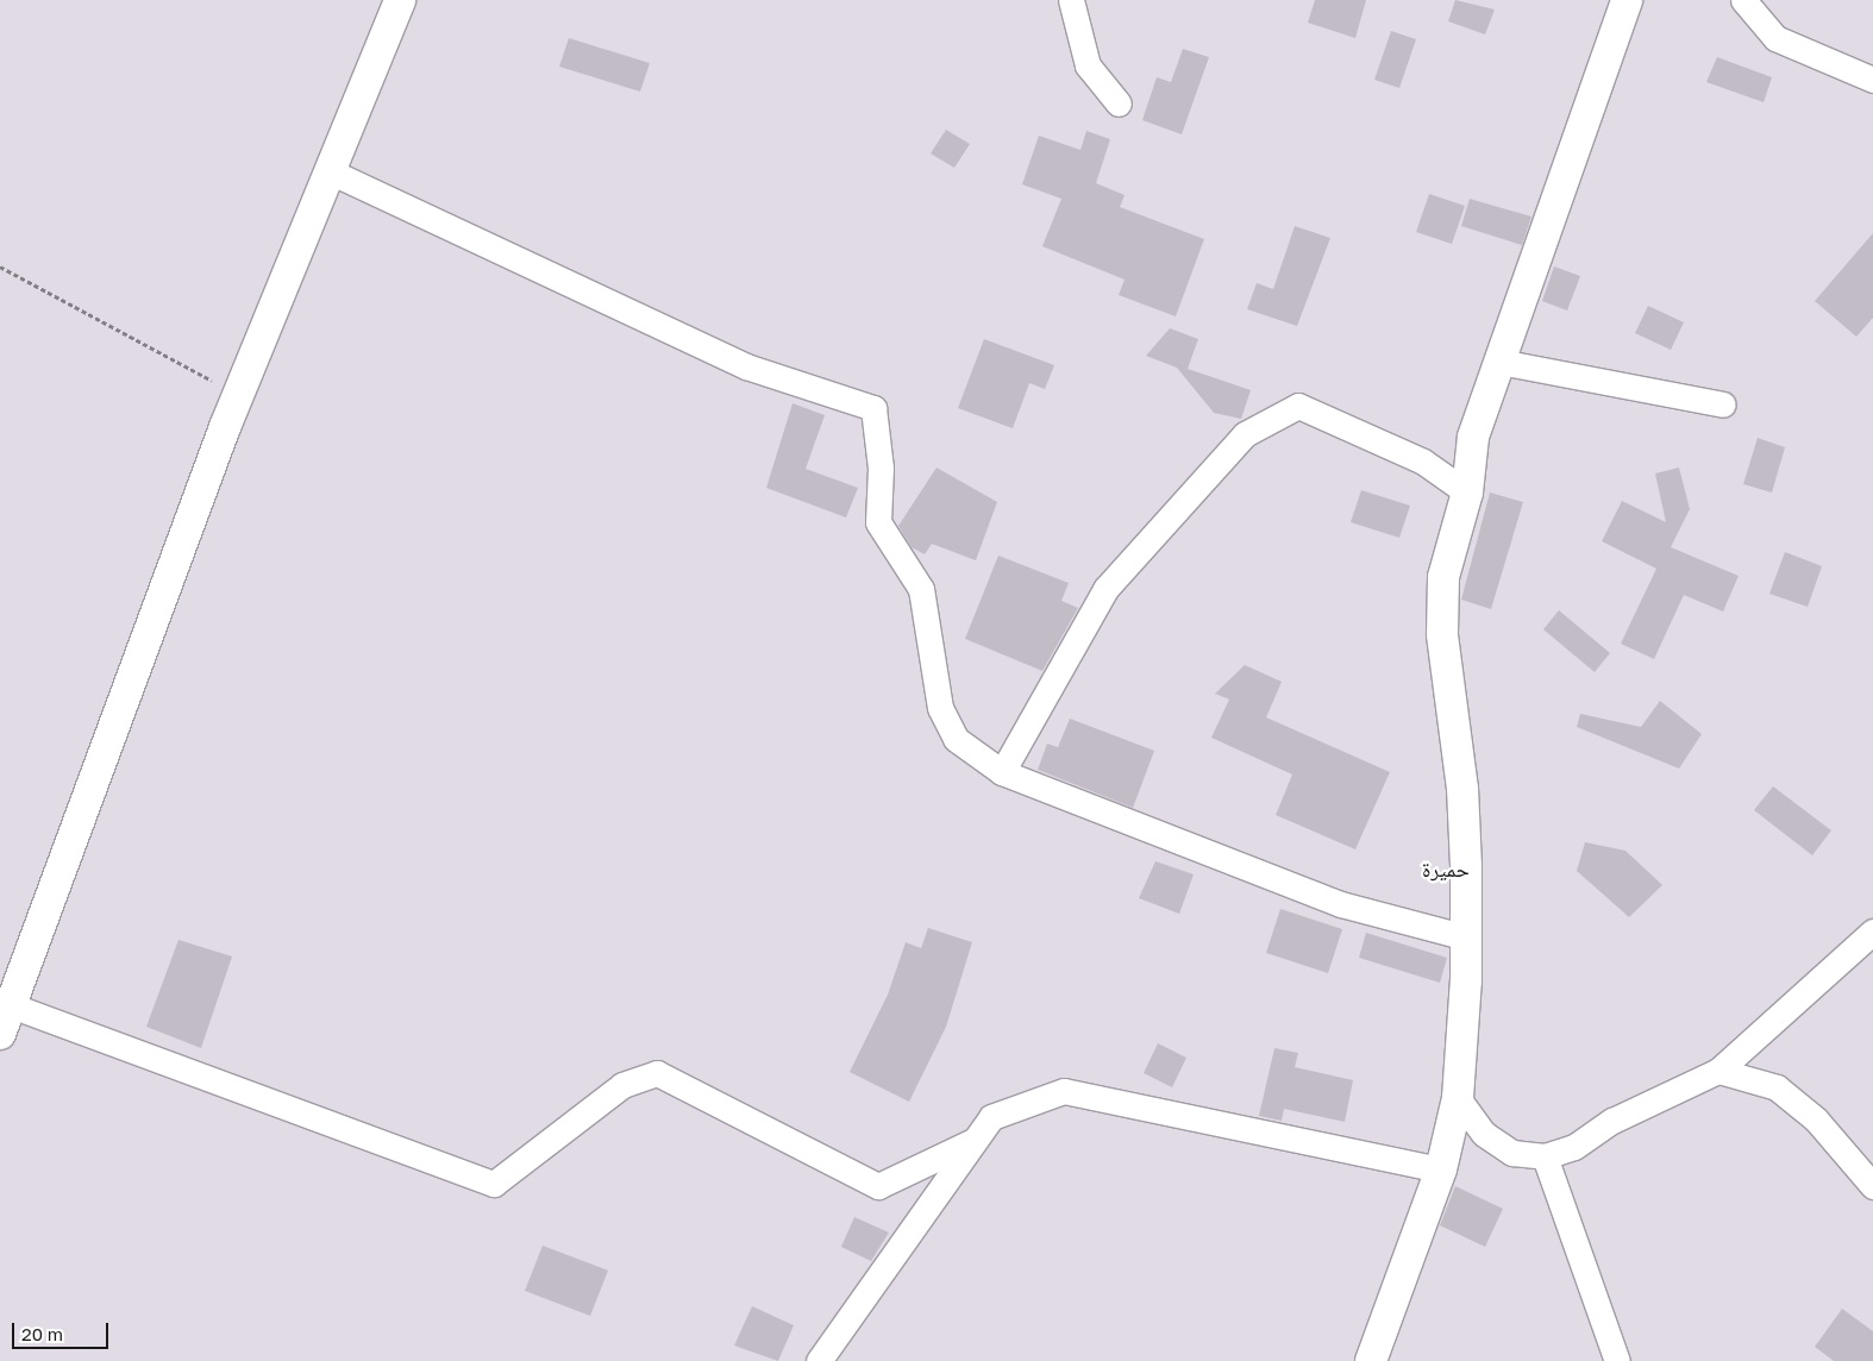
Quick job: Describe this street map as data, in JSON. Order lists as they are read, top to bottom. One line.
{"districts":["حميرة"],"scale_bar":"20 m"}
